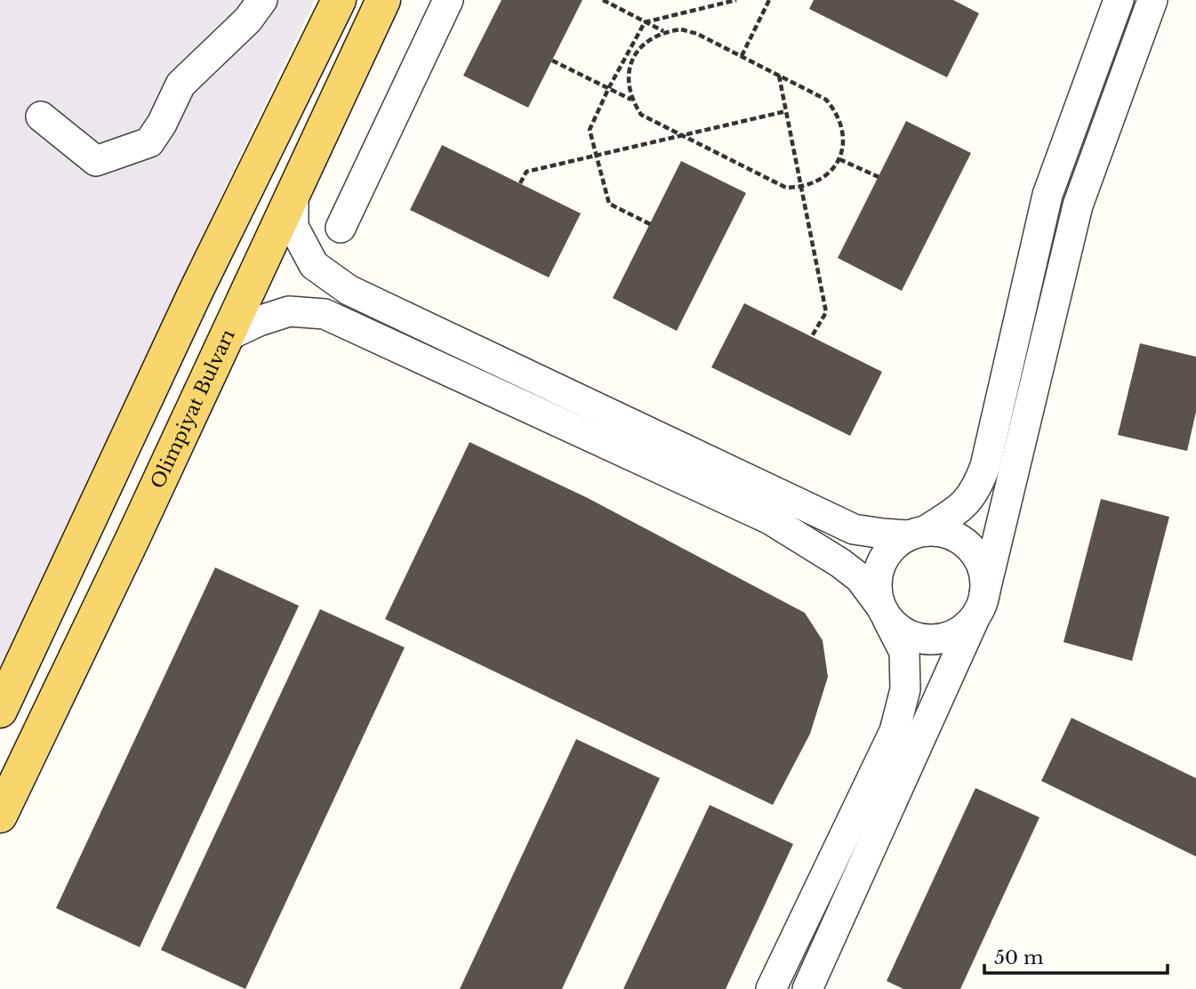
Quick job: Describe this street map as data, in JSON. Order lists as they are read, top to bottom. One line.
{"streets":{"main road":["Olimpiyat Bulvarı"]},"scale_bar":"50 m"}
